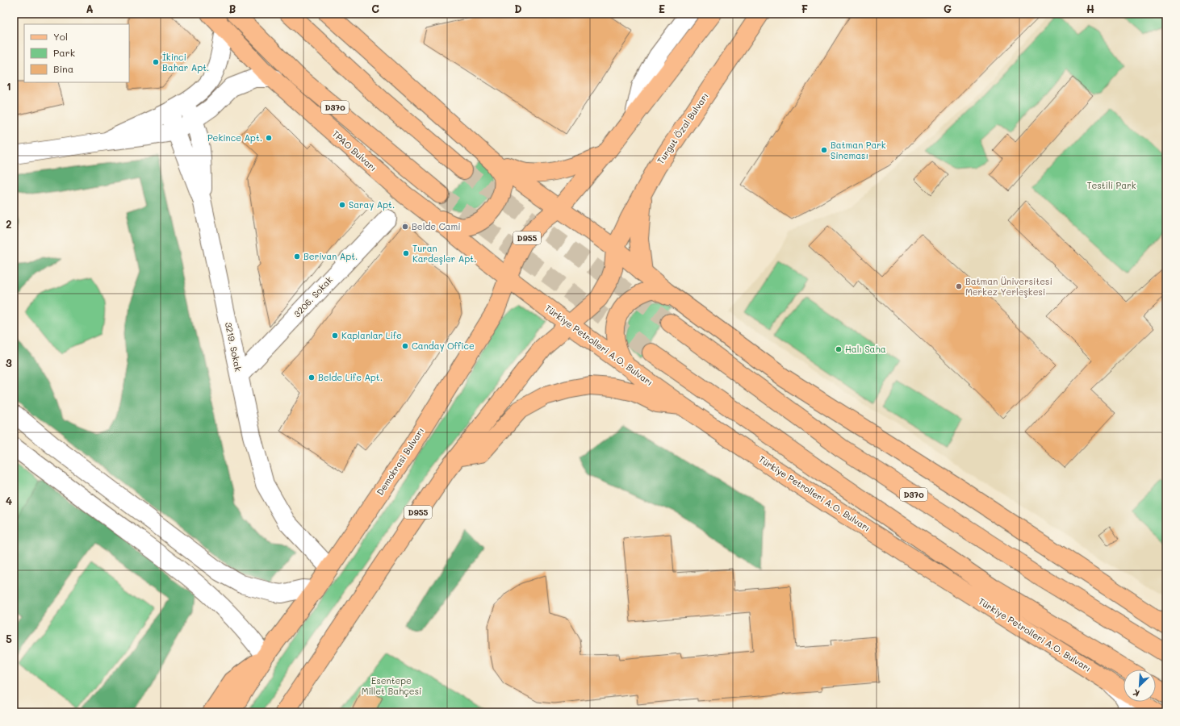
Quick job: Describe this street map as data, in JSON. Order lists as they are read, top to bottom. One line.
{"streets":{"main road":["D370","Turgut Özal Bulvarı","TPAO Bulvarı","D955","Türkiye Petrolleri A.O. Bulvarı","Demokrasi Bulvarı"],"street":["3206. Sokak","3219. Sokak"]},"crossings":[["Turgut Özal Bulvarı","TPAO Bulvarı"],["Turgut Özal Bulvarı","D955"],["Turgut Özal Bulvarı","Türkiye Petrolleri A.O. Bulvarı"],["Turgut Özal Bulvarı","Demokrasi Bulvarı"],["TPAO Bulvarı","D955"],["TPAO Bulvarı","Türkiye Petrolleri A.O. Bulvarı"],["TPAO Bulvarı","Demokrasi Bulvarı"],["D955","Türkiye Petrolleri A.O. Bulvarı"],["D955","Demokrasi Bulvarı"],["3206. Sokak","3219. Sokak"],["Türkiye Petrolleri A.O. Bulvarı","Demokrasi Bulvarı"],["3219. Sokak","Demokrasi Bulvarı"]],"parks":["Testili Park","Esentepe Millet Bahçesi"],"places":["İkinci Bahar Apt.","Pekince Apt.","Batman Park Sineması","Saray Apt.","Belde Cami","Turan Kardeşler Apt.","Berivan Apt.","Batman Üniversitesi Merkez Yerleşkesi","Kaplanlar Life","Canday Office","Halı Saha","Belde Life Apt."],"legend":["Yol","Park","Bina"],"north":"bottom left","grid":{"columns":["A","B","C","D","E","F","G","H"],"rows":["1","2","3","4","5"]}}
